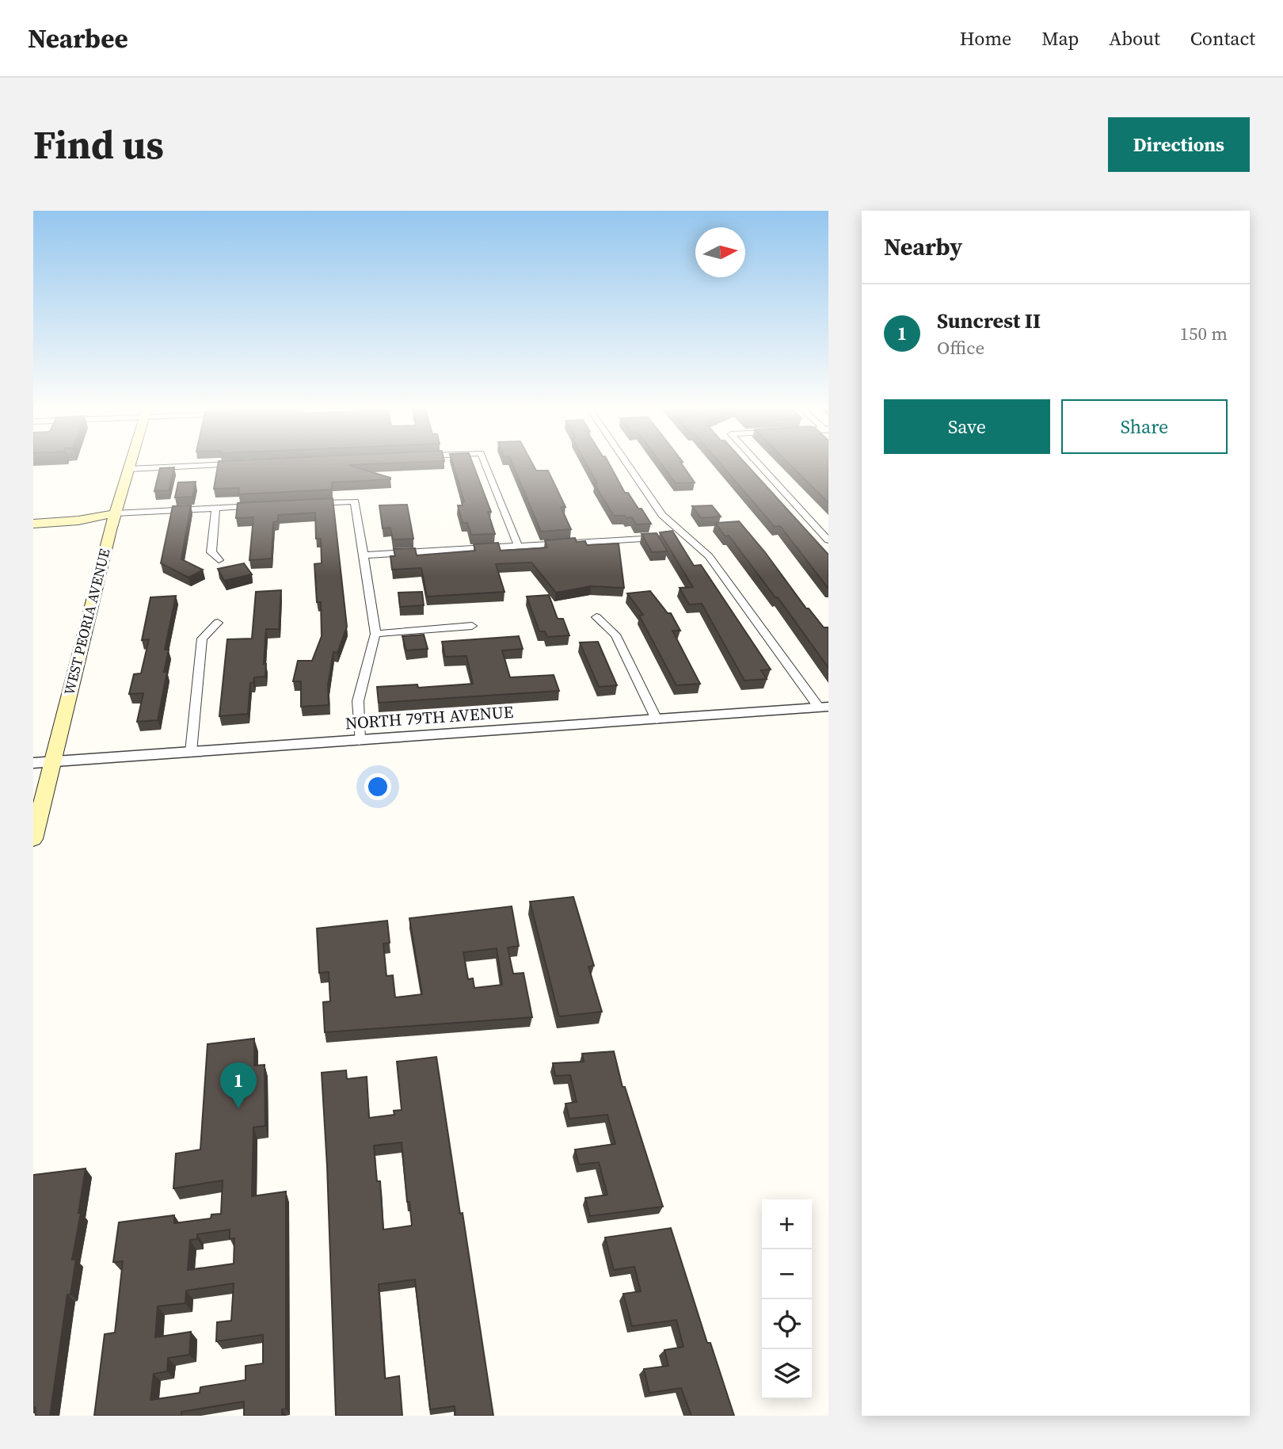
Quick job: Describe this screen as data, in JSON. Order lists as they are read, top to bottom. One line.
{"streets":{"main road":["WEST PEORIA AVENUE"],"street":["NORTH 79TH AVENUE"]},"crossings":[["WEST PEORIA AVENUE","NORTH 79TH AVENUE"]],"north":"right","page":{"header":"Nearbee","nav":["Home","Map","About","Contact"],"buttons":["Directions",["Save","Share"]],"title":"Find us","heading":"Nearby","list":[{"mark":"1","name":"Suncrest II","note":"Office","value":"150 m"}],"pins":"1","map_buttons":["+","−"]}}
